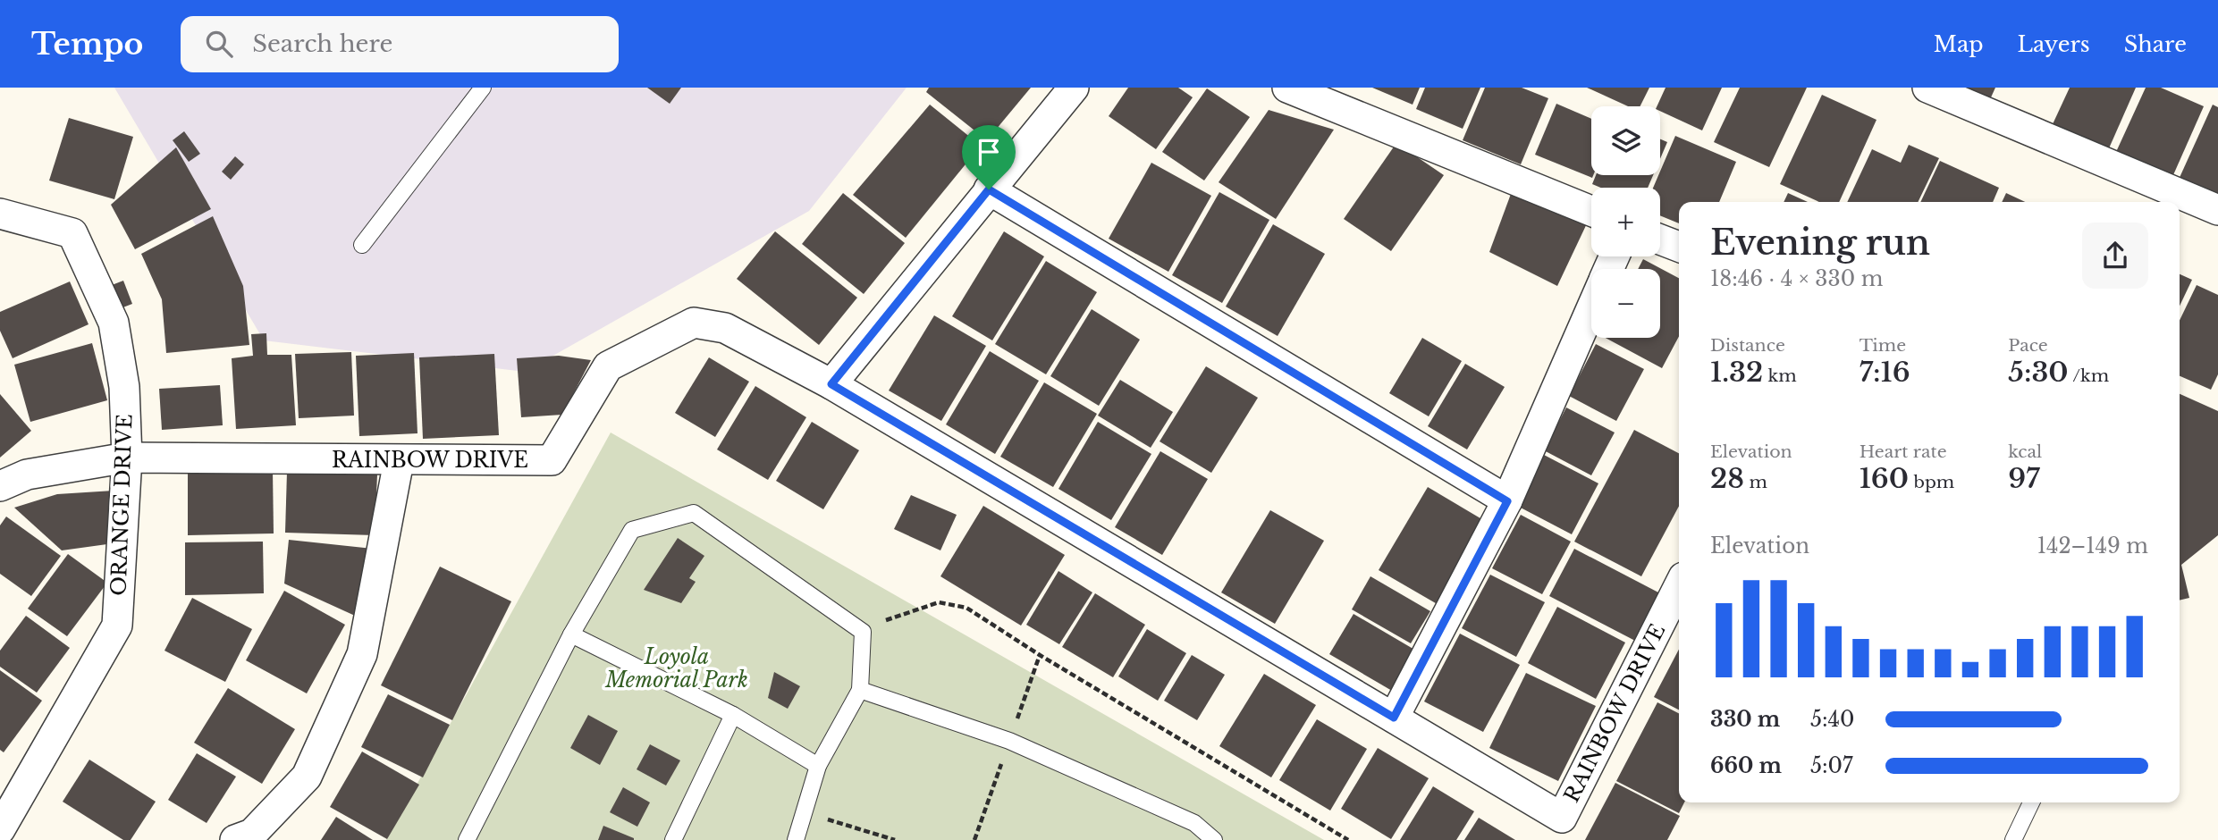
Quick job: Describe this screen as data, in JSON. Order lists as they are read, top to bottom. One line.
{"streets":{"street":["RAINBOW DRIVE","ORANGE DRIVE"]},"crossings":[["RAINBOW DRIVE","ORANGE DRIVE"]],"parks":["Loyola Memorial Park"],"page":{"header":"Tempo","search":"Search here","nav":["Map","Layers","Share"],"map_buttons":["+","−"],"heading":["Evening run","18:46 · 4 × 330 m"],"stats":[["Distance","1.32 km"],["Time","7:16"],["Pace","5:30 /km"],["Elevation","28 m"],["Heart rate","160 bpm"],["kcal","97"]],"chart":["Elevation","142–149 m"],"list":[{"name":"330 m","note":"5:40"},{"name":"660 m","note":"5:07"}]}}
